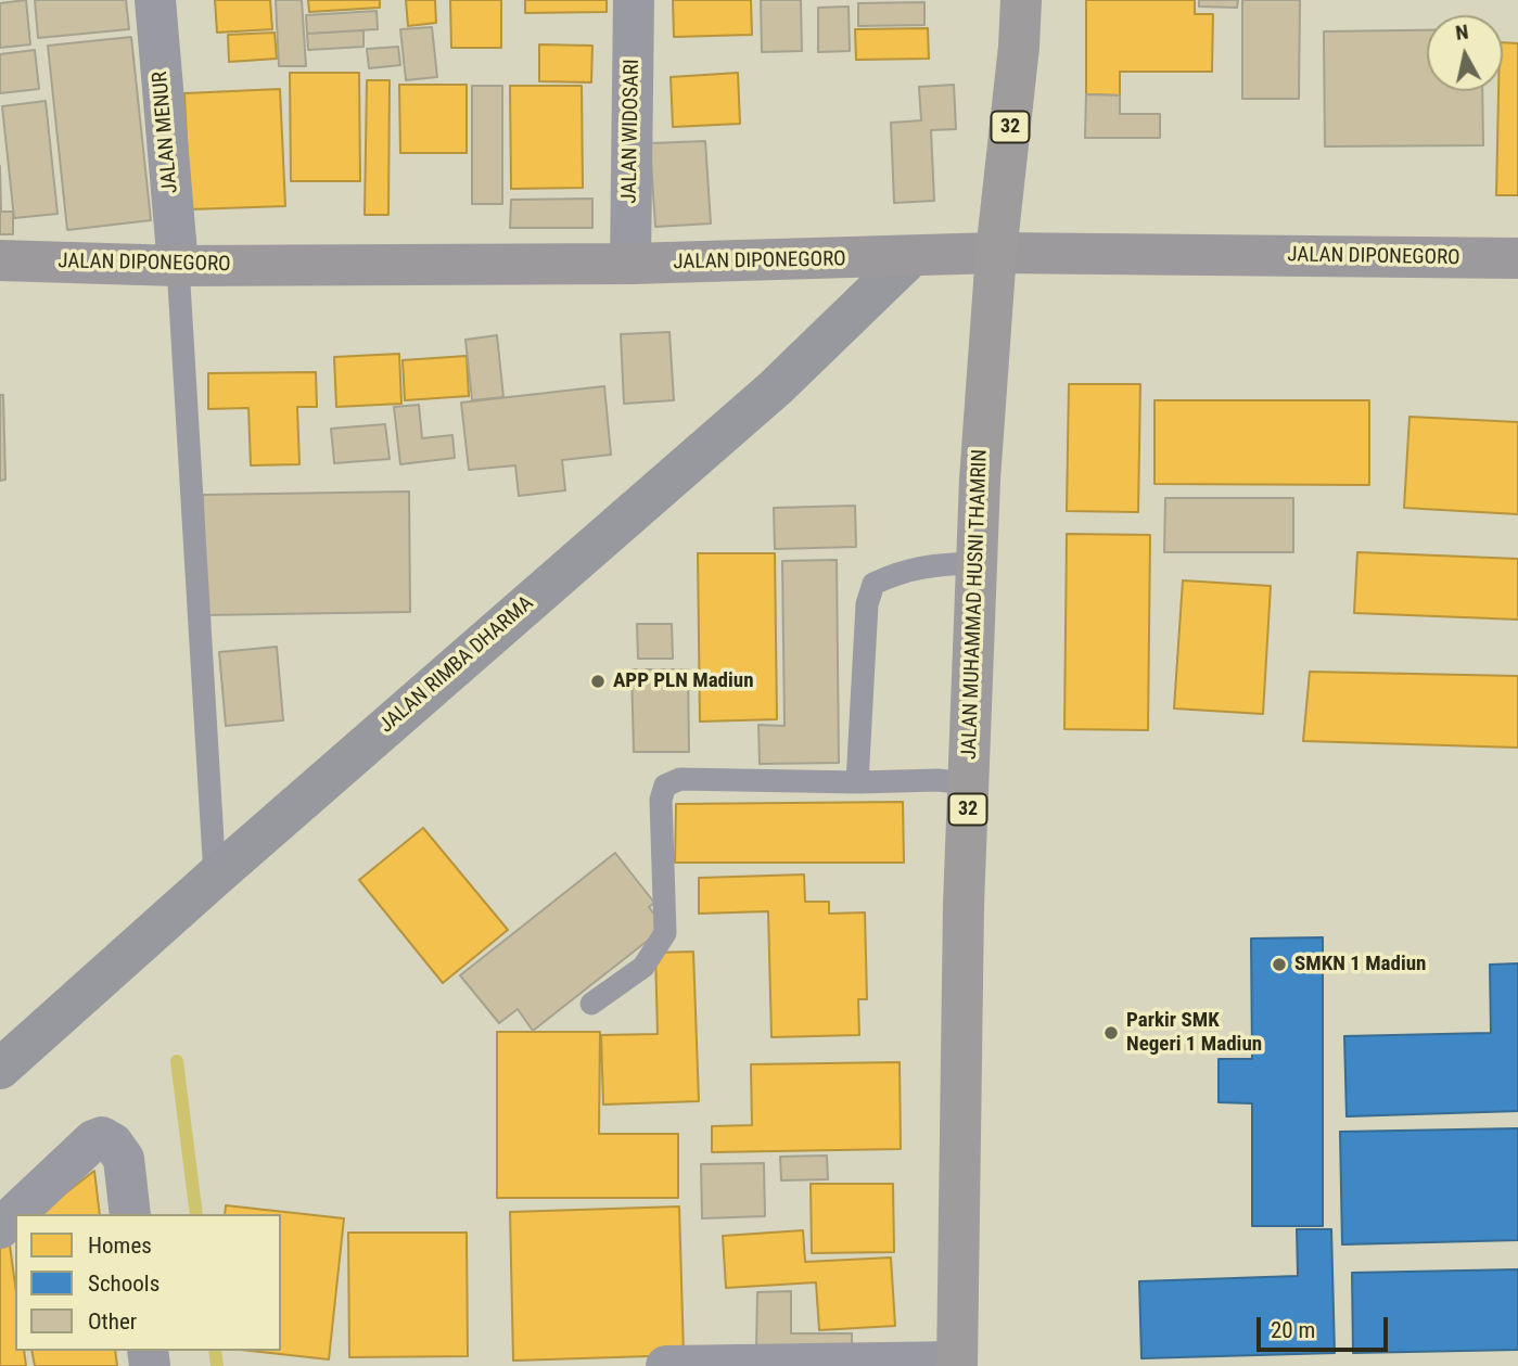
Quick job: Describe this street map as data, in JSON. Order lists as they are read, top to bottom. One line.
{"streets":{"highway":["32","JALAN MUHAMMAD HUSNI THAMRIN"],"main road":["JALAN DIPONEGORO","JALAN RIMBA DHARMA"],"street":["JALAN WIDOSARI","JALAN MENUR"]},"crossings":[["32","JALAN DIPONEGORO"],["32","JALAN MUHAMMAD HUSNI THAMRIN"],["JALAN WIDOSARI","JALAN DIPONEGORO"],["JALAN MENUR","JALAN DIPONEGORO"],["JALAN DIPONEGORO","JALAN MUHAMMAD HUSNI THAMRIN"],["JALAN DIPONEGORO","JALAN RIMBA DHARMA"]],"places":["APP PLN Madiun","SMKN 1 Madiun","Parkir SMK Negeri 1 Madiun"],"legend":["Homes","Schools","Other"],"scale_bar":"20 m","north":"top"}
